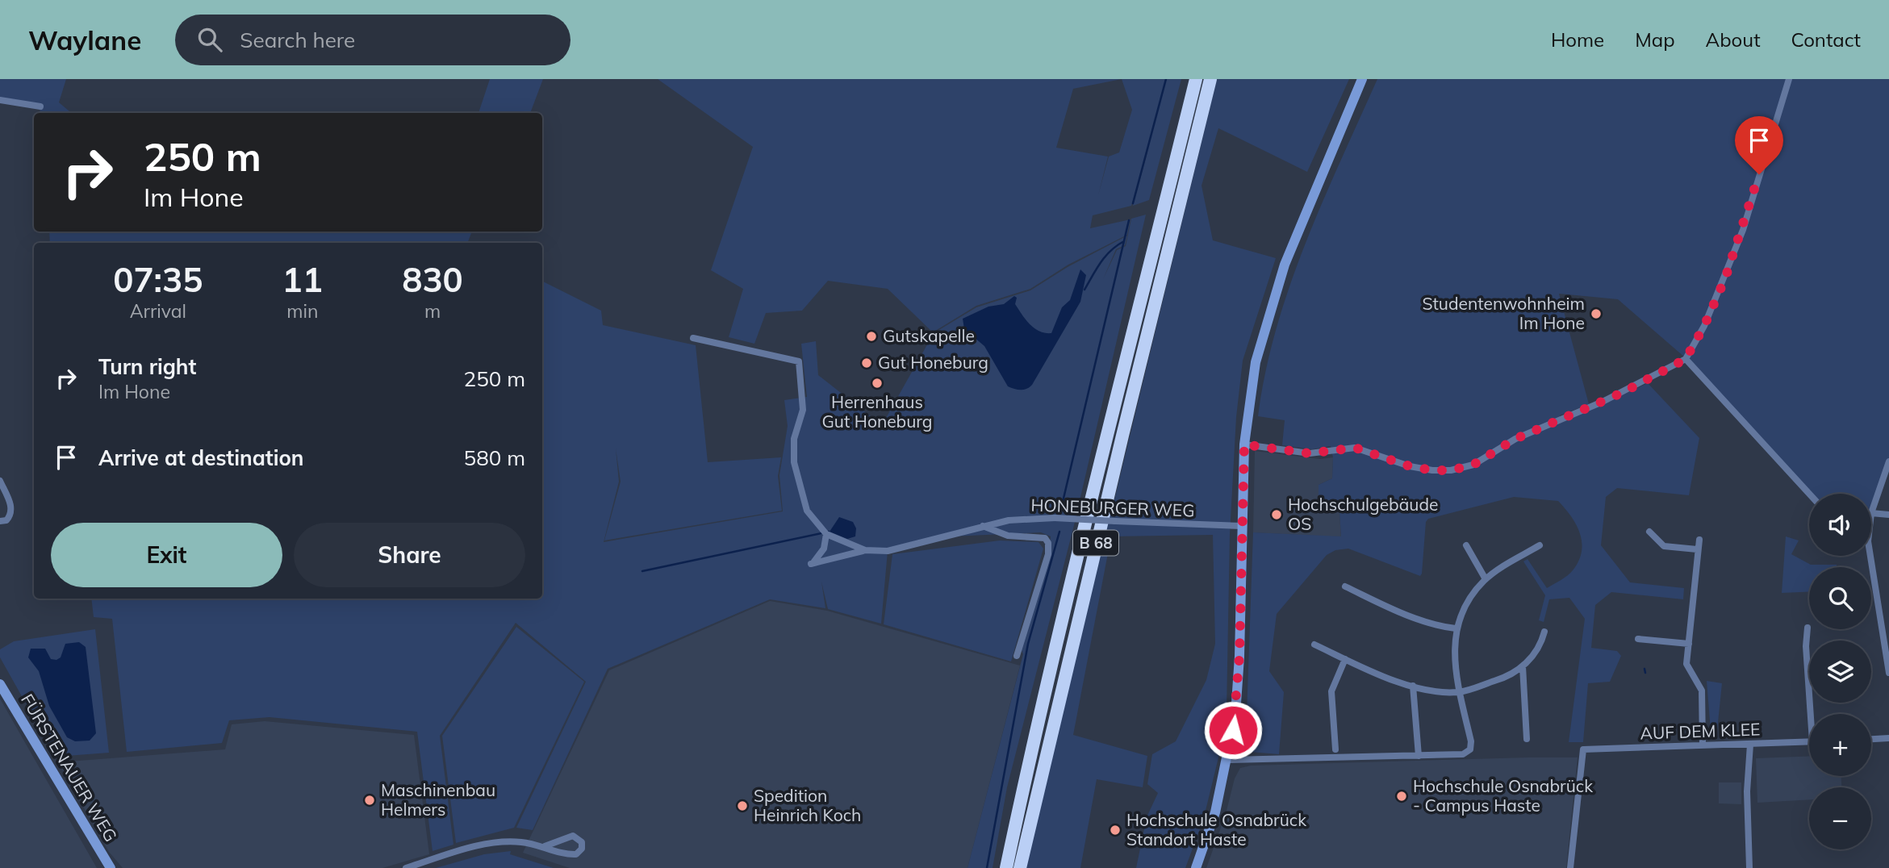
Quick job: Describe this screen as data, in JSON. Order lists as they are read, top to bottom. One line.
{"streets":{"highway":["B 68"],"street":["HONEBURGER WEG","AUF DEM KLEE","FÜRSTENAUER WEG"]},"places":["Studentenwohnheim Im Hone","Gutskapelle","Gut Honeburg","Herrenhaus Gut Honeburg","Hochschulgebäude OS","Hochschule Osnabrück - Campus Haste","Maschinenbau Helmers","Spedition Heinrich Koch","Hochschule Osnabrück Standort Haste"],"page":{"header":"Waylane","search":"Search here","nav":["Home","Map","About","Contact"],"turn":["250 m","Im Hone"],"eta":["07:35","Arrival","11","min","830","m"],"list":[{"name":"Turn right","note":"Im Hone","value":"250 m"},{"name":"Arrive at destination","value":"580 m"}],"map_buttons":["+","−"],"buttons":["Exit","Share"]}}
